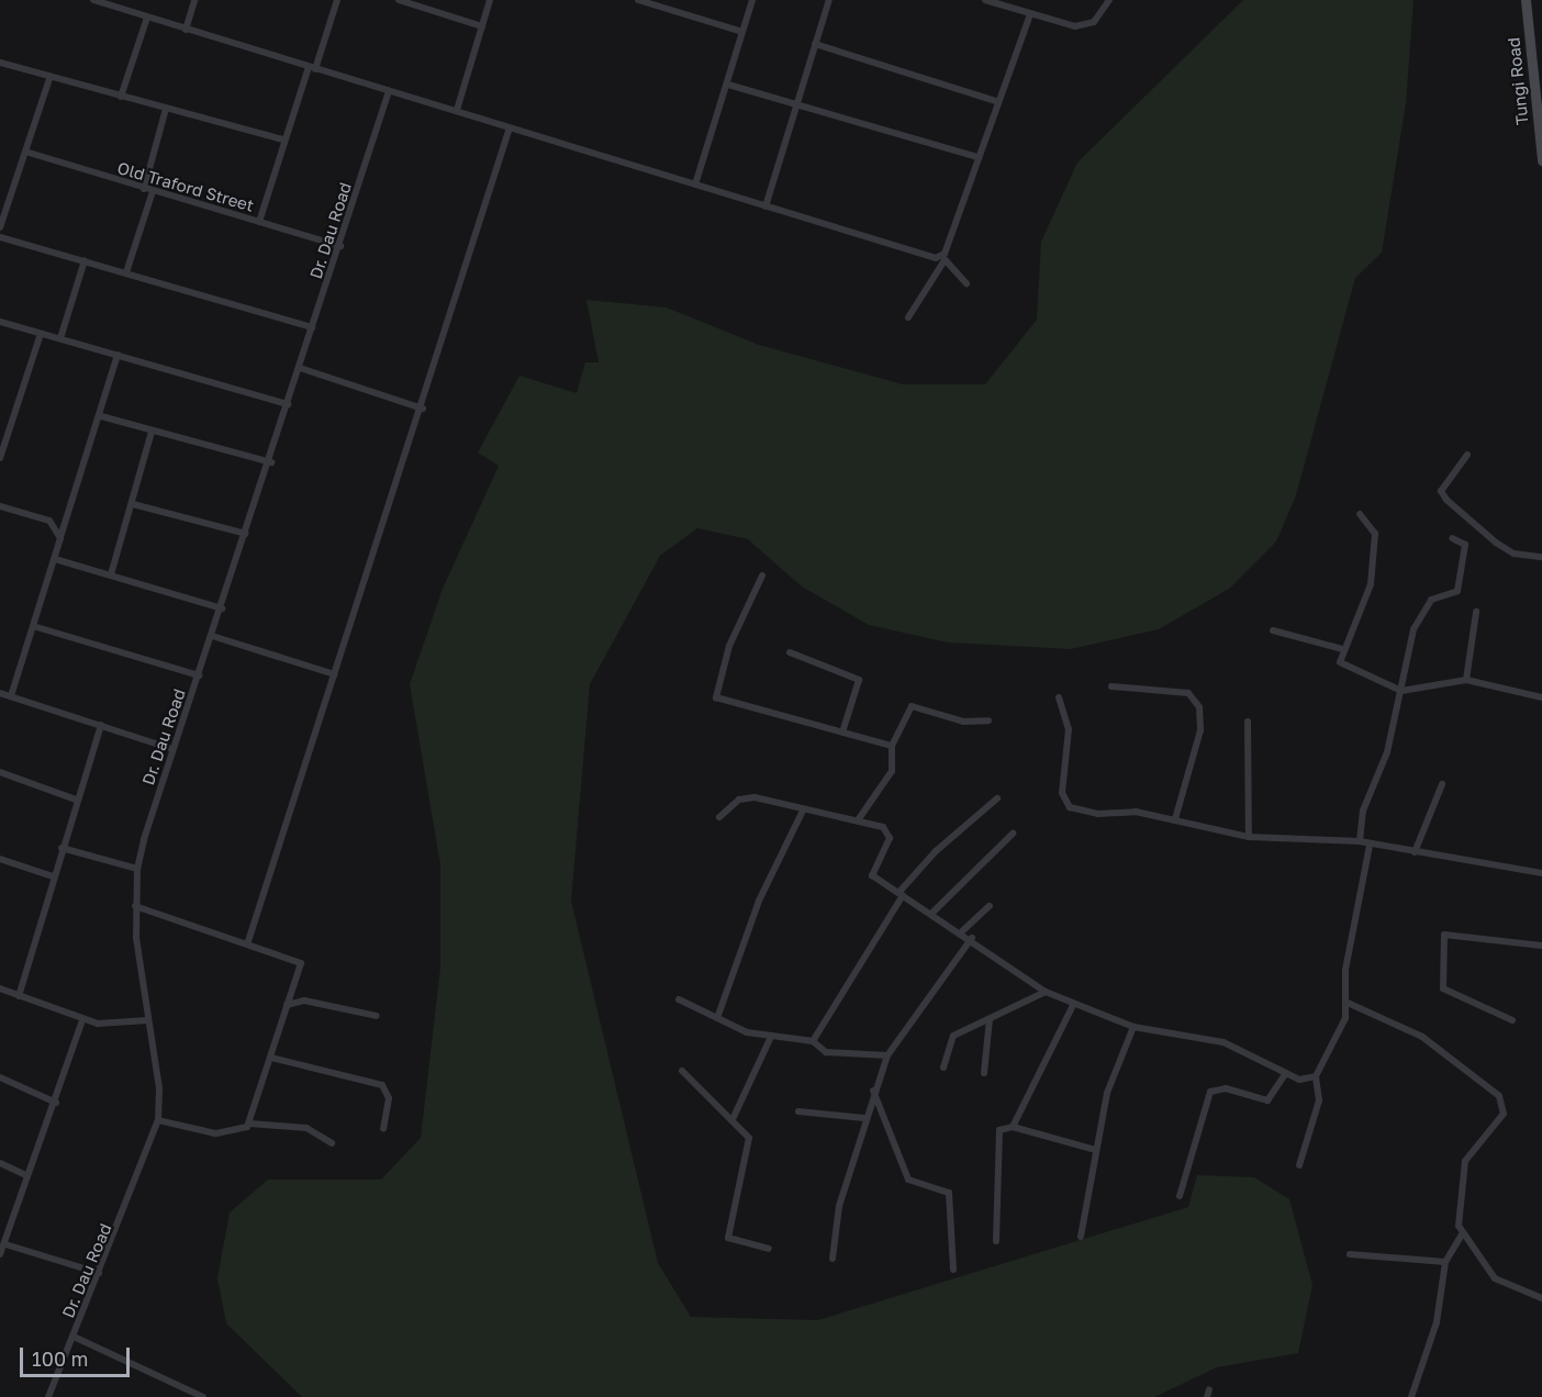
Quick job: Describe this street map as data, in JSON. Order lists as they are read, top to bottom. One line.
{"streets":{"main road":["Tungi Road"],"street":["Old Traford Street","Dr. Dau Road"]},"crossings":[["Old Traford Street","Dr. Dau Road"]],"scale_bar":"100 m"}
